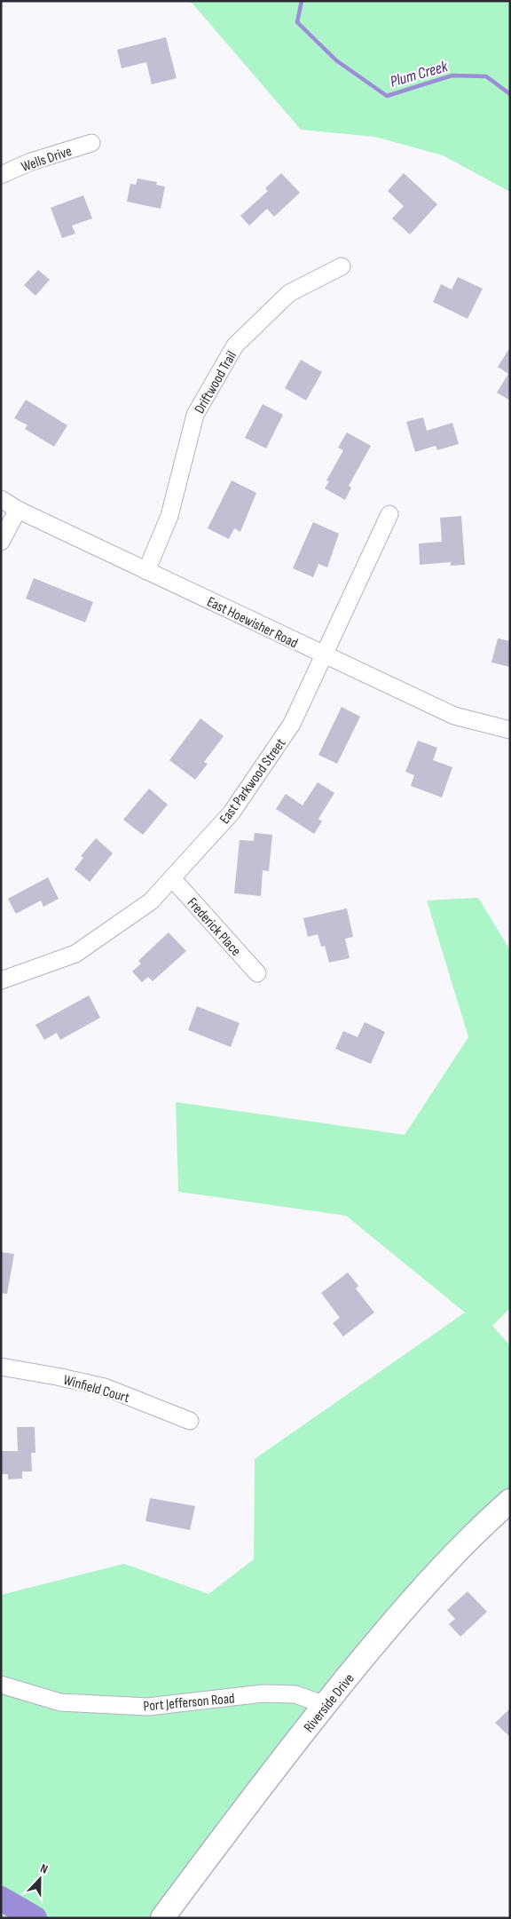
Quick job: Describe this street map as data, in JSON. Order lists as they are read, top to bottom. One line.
{"streets":{"main road":["Riverside Drive"],"street":["Wells Drive","Driftwood Trail","East Hoewisher Road","East Parkwood Street","Frederick Place","Winfield Court","Port Jefferson Road"]},"crossings":[["Driftwood Trail","East Hoewisher Road"],["East Hoewisher Road","East Parkwood Street"],["East Parkwood Street","Frederick Place"],["Port Jefferson Road","Riverside Drive"]],"water":["Plum Creek"],"north":"top"}
